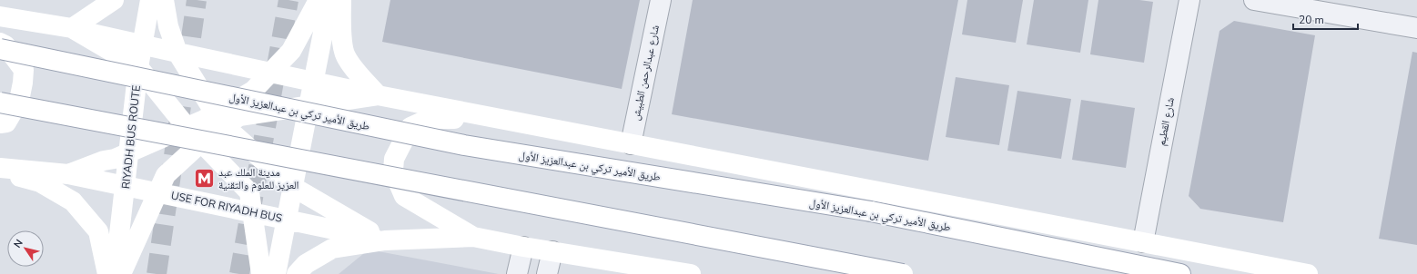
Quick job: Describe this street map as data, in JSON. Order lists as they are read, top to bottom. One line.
{"streets":{"main road":["طريق الأمير تركي بن عبدالعزيز الأول","RIYADH BUS ROUTE","USE FOR RIYADH BUS"],"street":["شارع عبدالرحمن الطبيش","شارع القطيم"]},"crossings":[["RIYADH BUS ROUTE","USE FOR RIYADH BUS"]],"places":{"metro station":["مدينة الملك عبد العزيز للعلوم والتقنية"]},"scale_bar":"20 m","north":"top left"}
